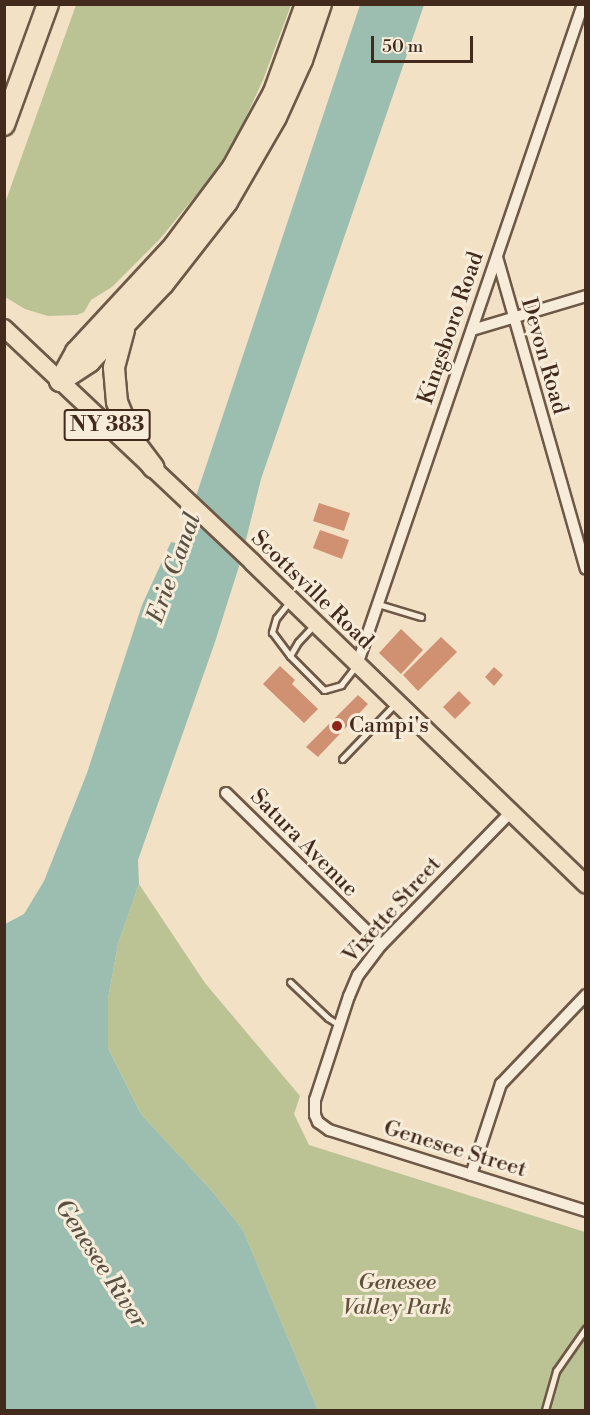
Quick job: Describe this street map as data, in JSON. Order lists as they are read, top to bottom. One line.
{"streets":{"main road":["NY 383","Scottsville Road"],"street":["Kingsboro Road","Devon Road","Satura Avenue","Vixette Street","Genesee Street"]},"crossings":[["Kingsboro Road","Devon Road"],["Kingsboro Road","Scottsville Road"],["Scottsville Road","Vixette Street"],["Satura Avenue","Vixette Street"],["Vixette Street","Genesee Street"]],"water":["Erie Canal","Genesee River"],"parks":["Genesee Valley Park"],"places":["Campi's"],"scale_bar":"50 m"}
